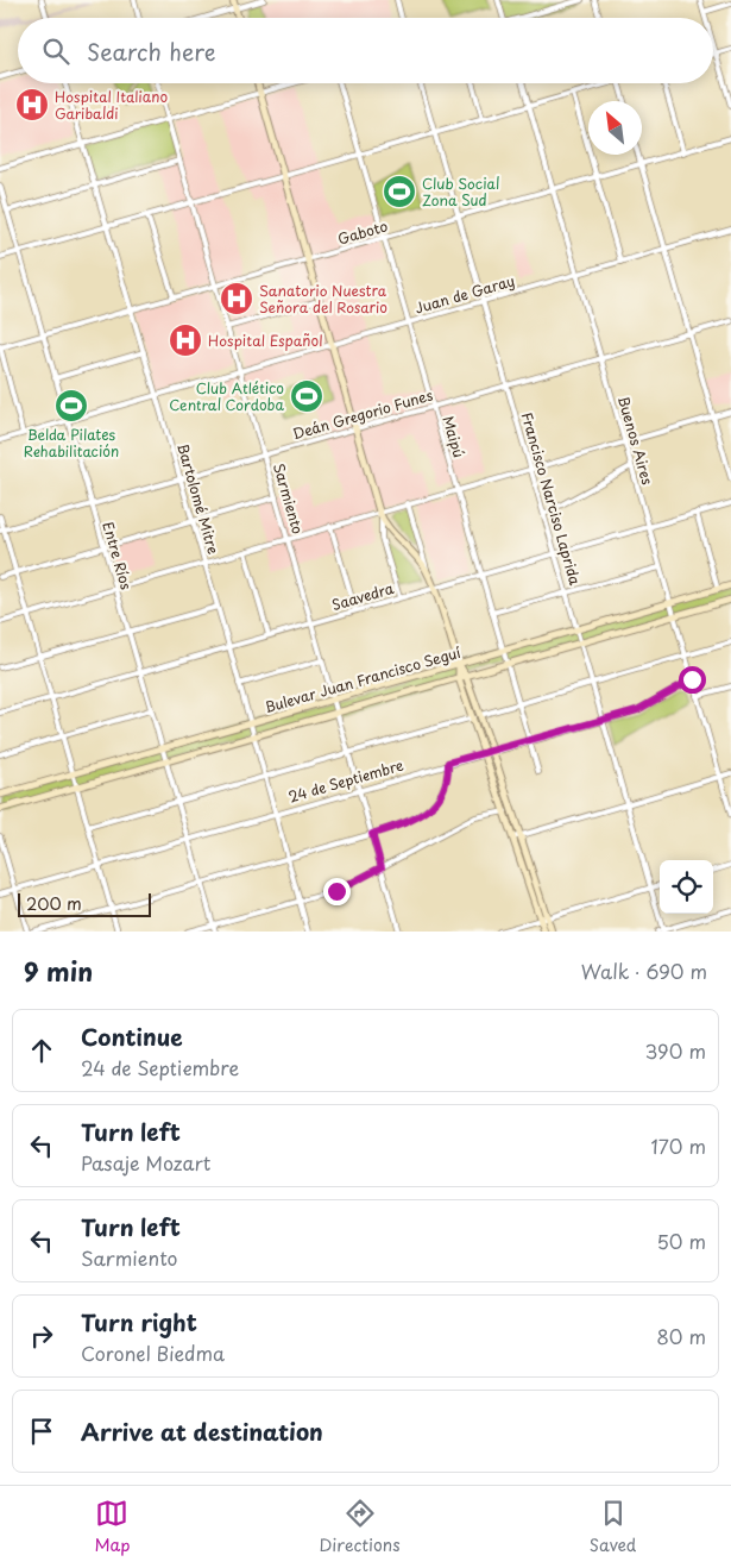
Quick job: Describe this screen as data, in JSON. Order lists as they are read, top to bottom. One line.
{"streets":{"main road":["Bulevar Juan Francisco Seguí"],"street":["Gaboto","Juan de Garay","Deán Gregorio Funes","Maipú","Buenos Aires","Bartolomé Mitre","Sarmiento","Francisco Narciso Laprida","Entre Ríos","Saavedra","24 de Septiembre"]},"crossings":[["Gaboto","Maipú"],["Gaboto","Buenos Aires"],["Gaboto","Bartolomé Mitre"],["Gaboto","Sarmiento"],["Gaboto","Francisco Narciso Laprida"],["Gaboto","Entre Ríos"],["Juan de Garay","Maipú"],["Juan de Garay","Buenos Aires"],["Juan de Garay","Bartolomé Mitre"],["Juan de Garay","Sarmiento"],["Juan de Garay","Francisco Narciso Laprida"],["Juan de Garay","Entre Ríos"],["Deán Gregorio Funes","Maipú"],["Deán Gregorio Funes","Buenos Aires"],["Deán Gregorio Funes","Bartolomé Mitre"],["Deán Gregorio Funes","Sarmiento"],["Deán Gregorio Funes","Francisco Narciso Laprida"],["Deán Gregorio Funes","Entre Ríos"],["Maipú","Saavedra"],["Maipú","Bulevar Juan Francisco Seguí"],["Maipú","24 de Septiembre"],["Buenos Aires","Saavedra"],["Buenos Aires","Bulevar Juan Francisco Seguí"],["Buenos Aires","24 de Septiembre"],["Bartolomé Mitre","Saavedra"],["Bartolomé Mitre","Bulevar Juan Francisco Seguí"],["Bartolomé Mitre","24 de Septiembre"],["Sarmiento","Saavedra"],["Sarmiento","Bulevar Juan Francisco Seguí"],["Sarmiento","24 de Septiembre"],["Francisco Narciso Laprida","Saavedra"],["Francisco Narciso Laprida","Bulevar Juan Francisco Seguí"],["Francisco Narciso Laprida","24 de Septiembre"],["Entre Ríos","Saavedra"],["Entre Ríos","Bulevar Juan Francisco Seguí"],["Entre Ríos","24 de Septiembre"]],"places":{"hospital":["Hospital Italiano Garibaldi","Sanatorio Nuestra Señora del Rosario","Hospital Español"],"sports":["Club Social Zona Sud","Club Atlético Central Cordoba","Belda Pilates Rehabilitación"]},"scale_bar":"200 m","north":"top left","page":{"search":"Search here","scale":"200 m","heading":["9 min","Walk · 690 m"],"list":[["Continue","24 de Septiembre","390 m"],["Turn left","Pasaje Mozart","170 m"],["Turn left","Sarmiento","50 m"],["Turn right","Coronel Biedma","80 m"],"Arrive at destination"],"nav":["Map","Directions","Saved"]}}
